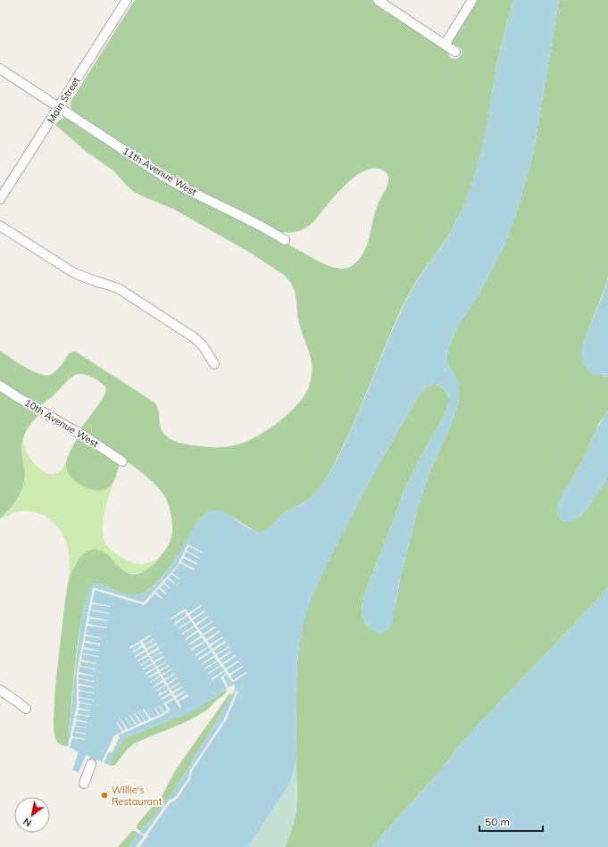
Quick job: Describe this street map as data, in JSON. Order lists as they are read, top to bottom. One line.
{"streets":{"street":["Main Street","11th Avenue West","10th Avenue West"]},"crossings":[["Main Street","11th Avenue West"]],"places":["Willie's Restaurant"],"scale_bar":"50 m","north":"bottom left"}
